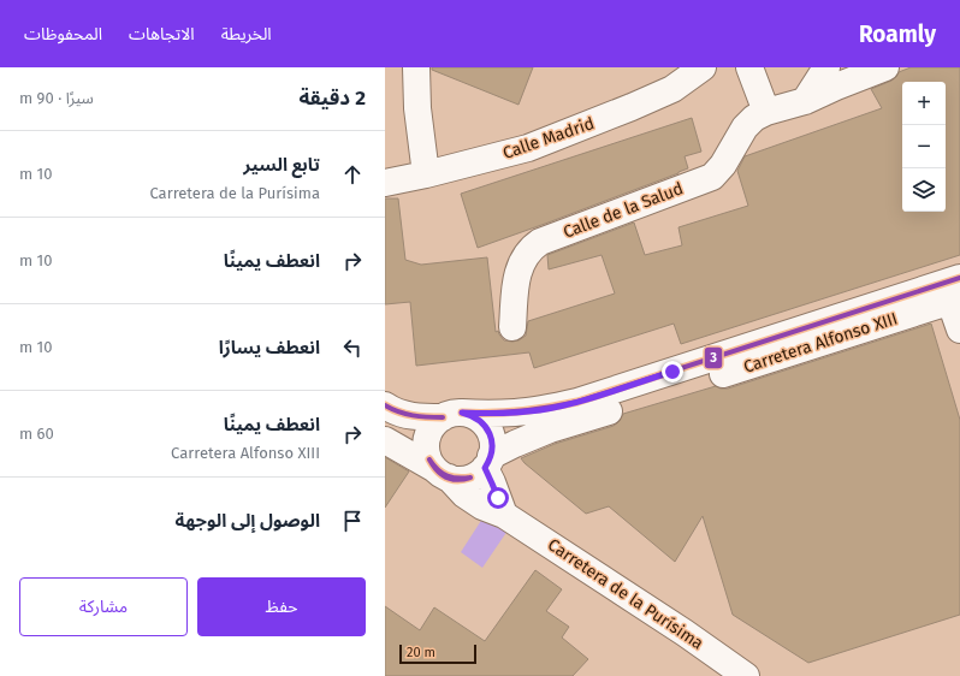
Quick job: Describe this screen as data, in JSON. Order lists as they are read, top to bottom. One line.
{"streets":{"street":["Calle Madrid","Calle de la Salud","Carretera Alfonso XIII","Carretera de la Purísima"]},"crossings":[["Carretera Alfonso XIII","Carretera de la Purísima"]],"lines":["transit line 3"],"scale_bar":"20 m","page":{"header":"Roamly","nav":["الخريطة","الاتجاهات","المحفوظات"],"heading":["2 دقيقة","سيرًا · 90 m"],"map_buttons":["+","−"],"list":[["تابع السير","Carretera de la Purísima","10 m"],["انعطف يمينًا","10 m"],["انعطف يسارًا","10 m"],["انعطف يمينًا","Carretera Alfonso XIII","60 m"],"الوصول إلى الوجهة"],"buttons":["حفظ","مشاركة"],"scale":"20 m"}}
